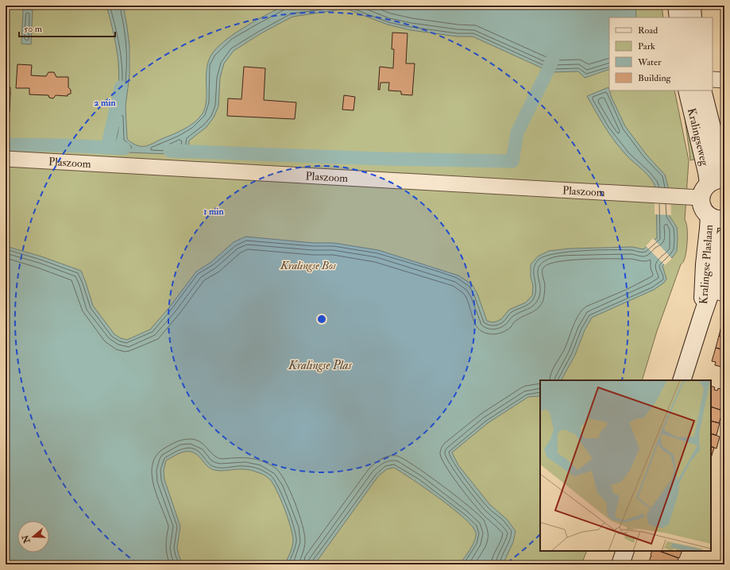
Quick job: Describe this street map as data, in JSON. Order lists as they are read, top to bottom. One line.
{"streets":{"main road":["Kralingseweg","Kralingse Plaslaan"],"street":["Plaszoom"]},"crossings":[["Kralingseweg","Plaszoom"]],"water":["Kralingse Plas"],"parks":["Kralingse Bos"],"legend":["Road","Park","Water","Building"],"scale_bar":"50 m","north":"left","rings":["2 min","1 min"]}
